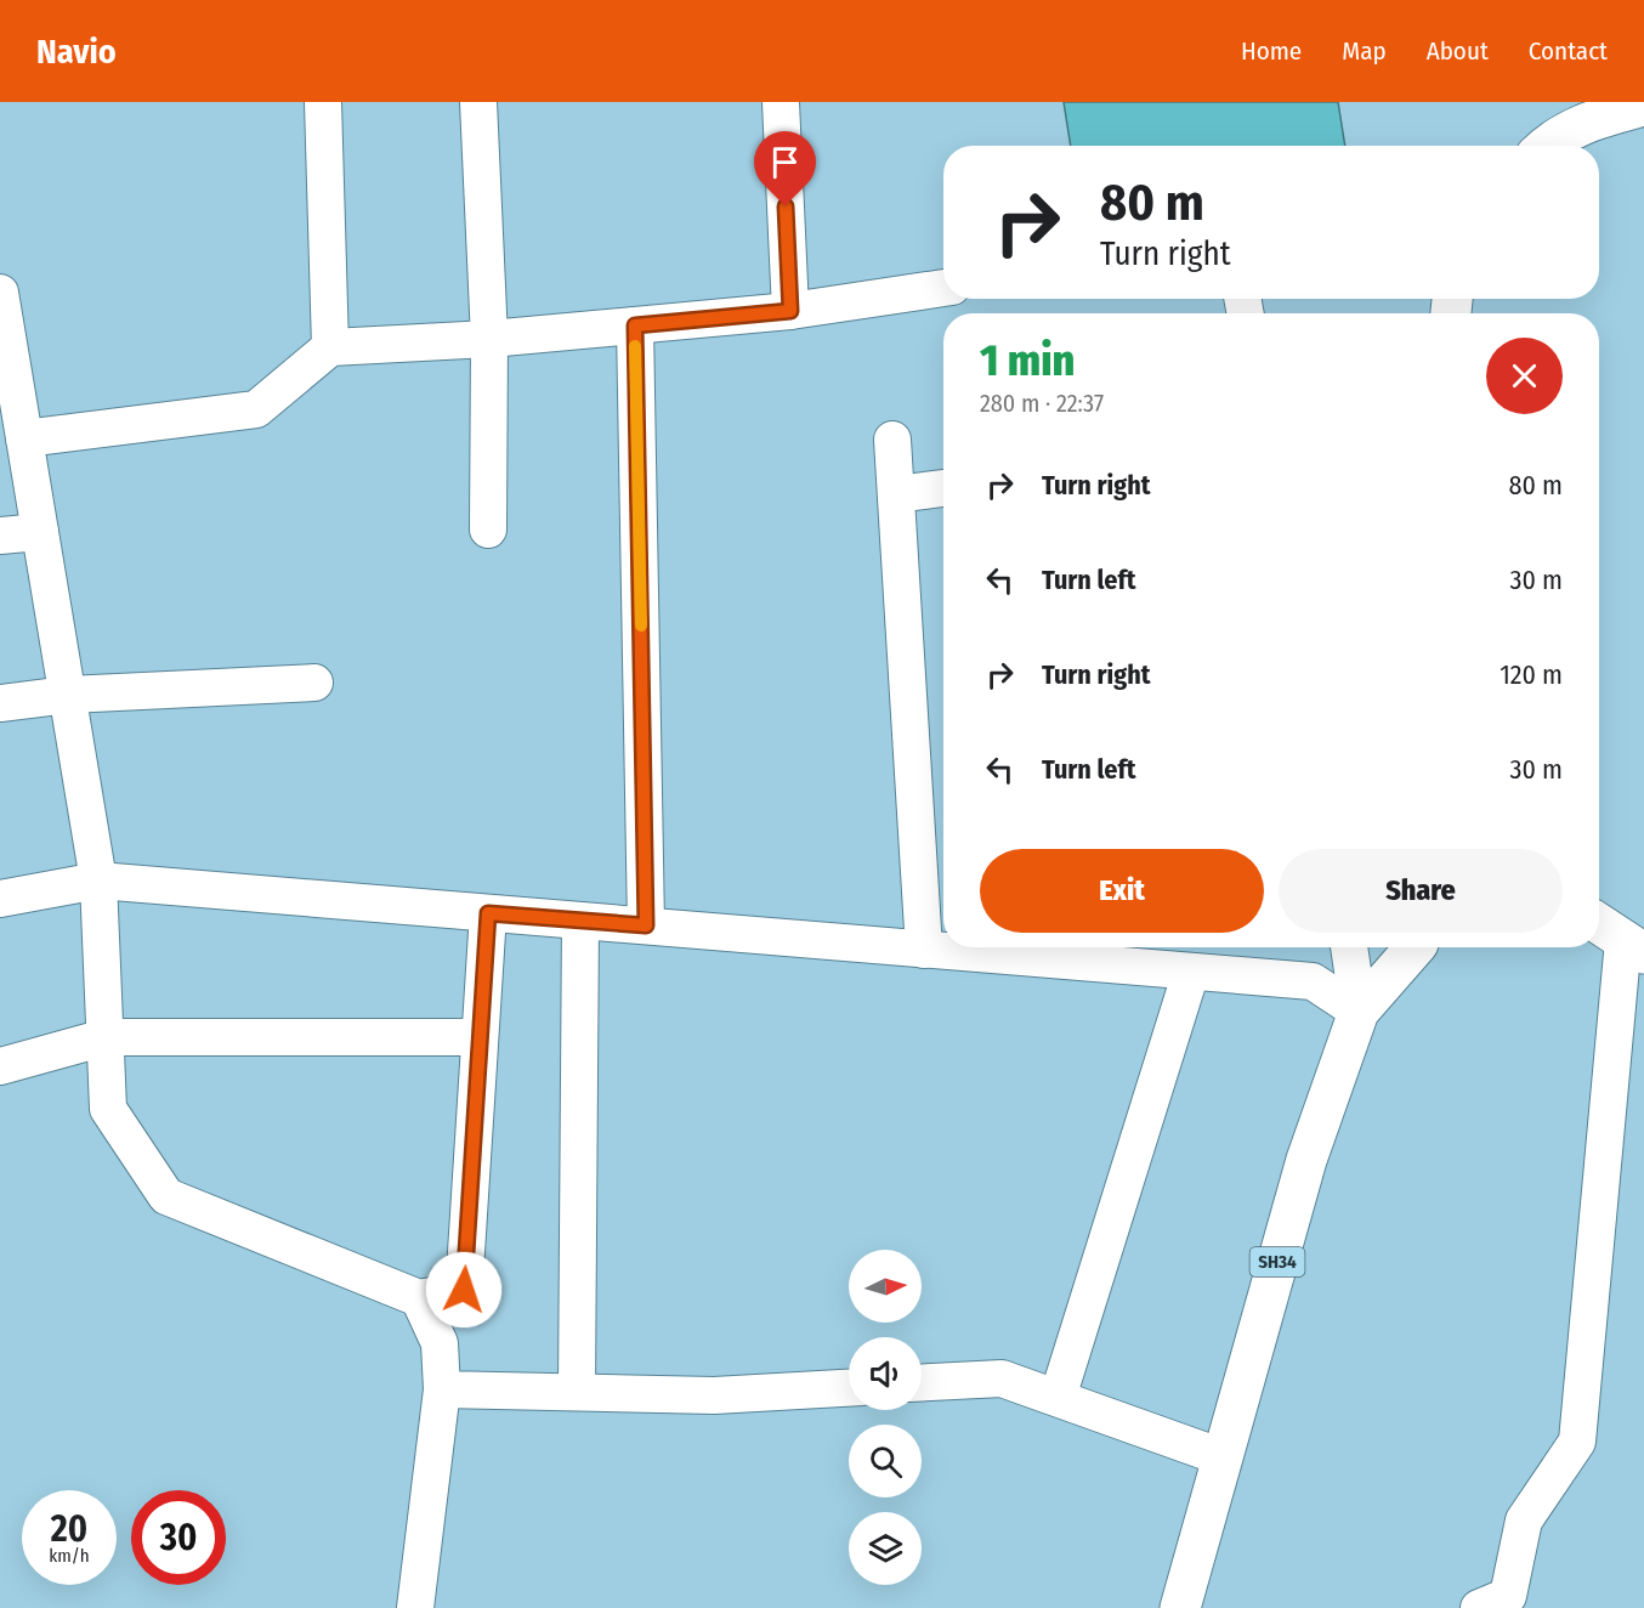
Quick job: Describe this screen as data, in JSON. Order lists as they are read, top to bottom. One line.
{"streets":{"main road":["SH34"]},"north":"right","page":{"header":"Navio","nav":["Home","Map","About","Contact"],"turn":["80 m","Turn right"],"heading":["1 min","280 m · 22:37"],"list":[{"name":"Turn right","value":"80 m"},{"name":"Turn left","value":"30 m"},{"name":"Turn right","value":"120 m"},{"name":"Turn left","value":"30 m"}],"buttons":["Exit","Share"],"speed":"20 km/h","limit":"30"}}
